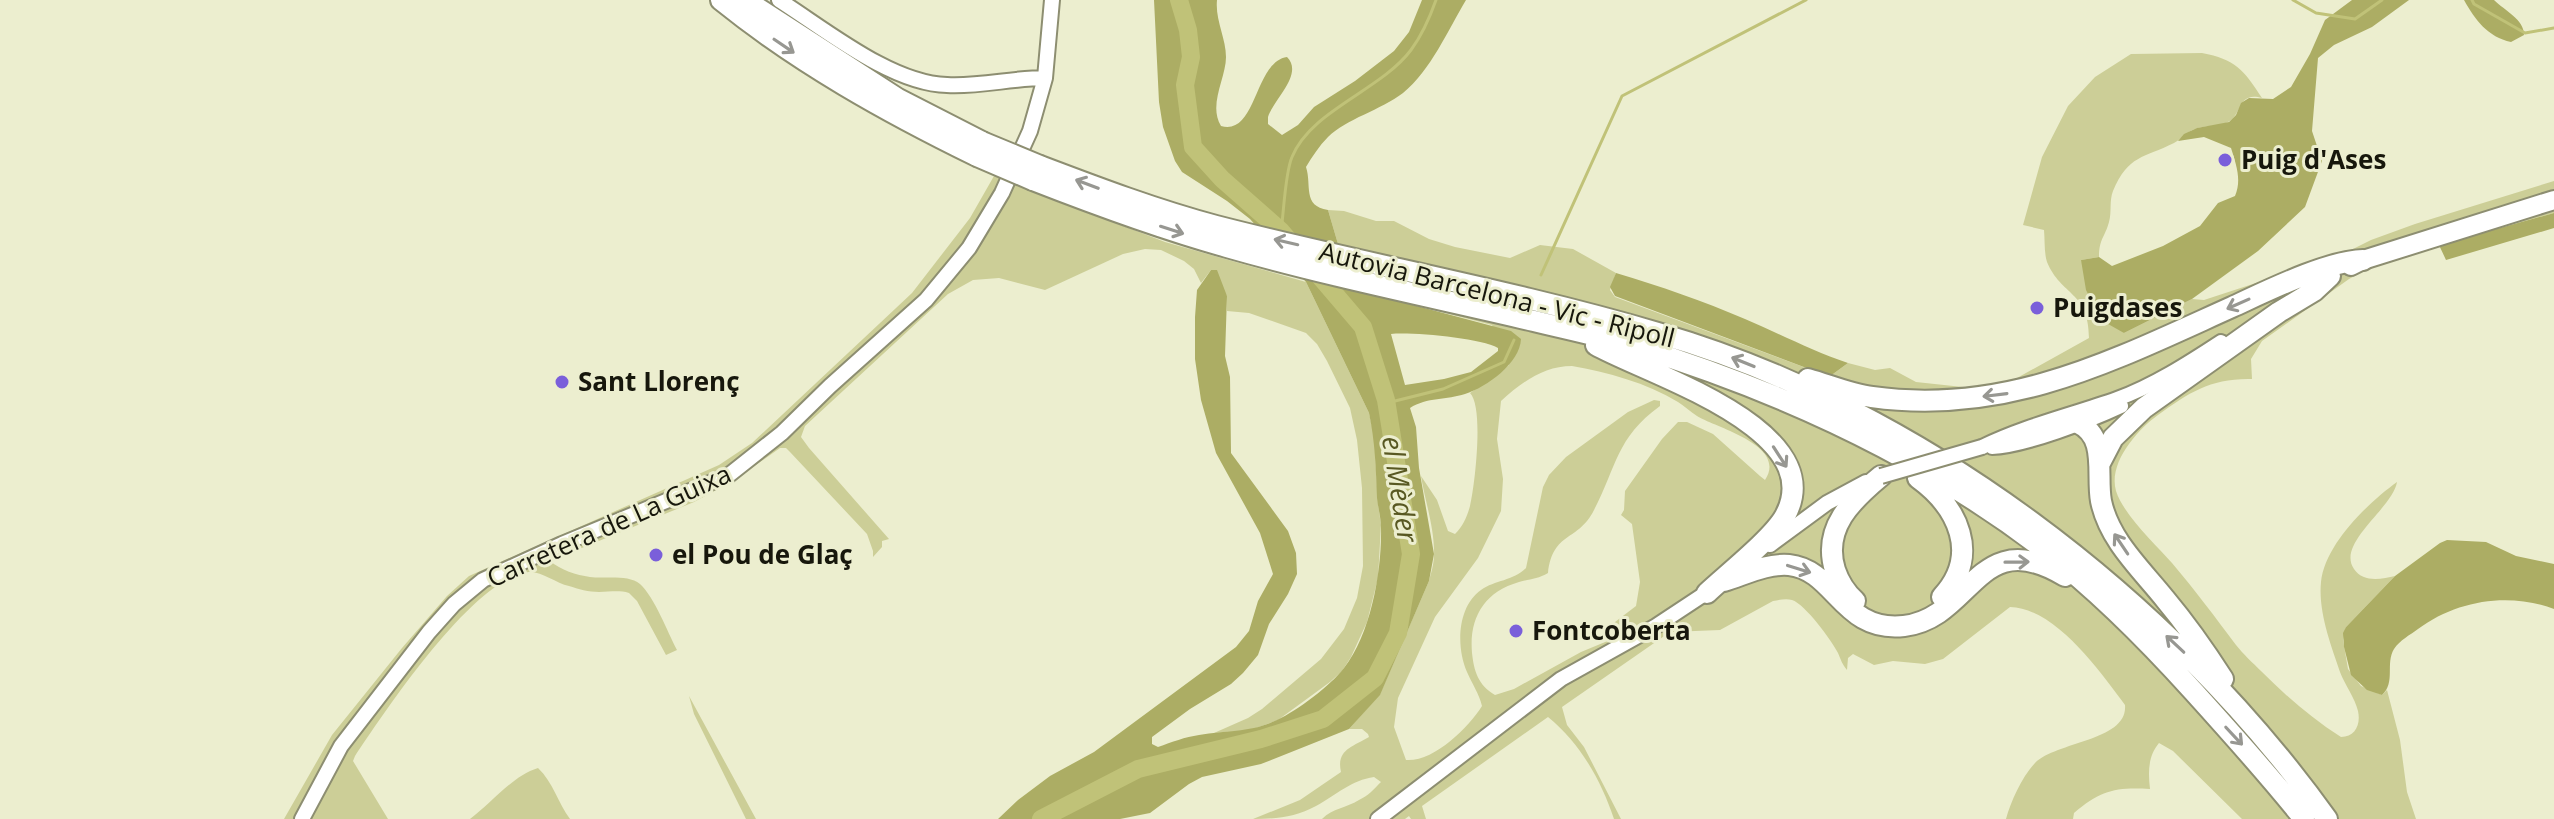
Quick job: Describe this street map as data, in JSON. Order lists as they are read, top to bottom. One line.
{"streets":{"highway":["Autovia Barcelona - Vic - Ripoll"],"street":["Carretera de La Guixa"]},"water":["el Mèder"],"places":["Puig d'Ases","Puigdases","Sant Llorenç","el Pou de Glaç","Fontcoberta"]}
